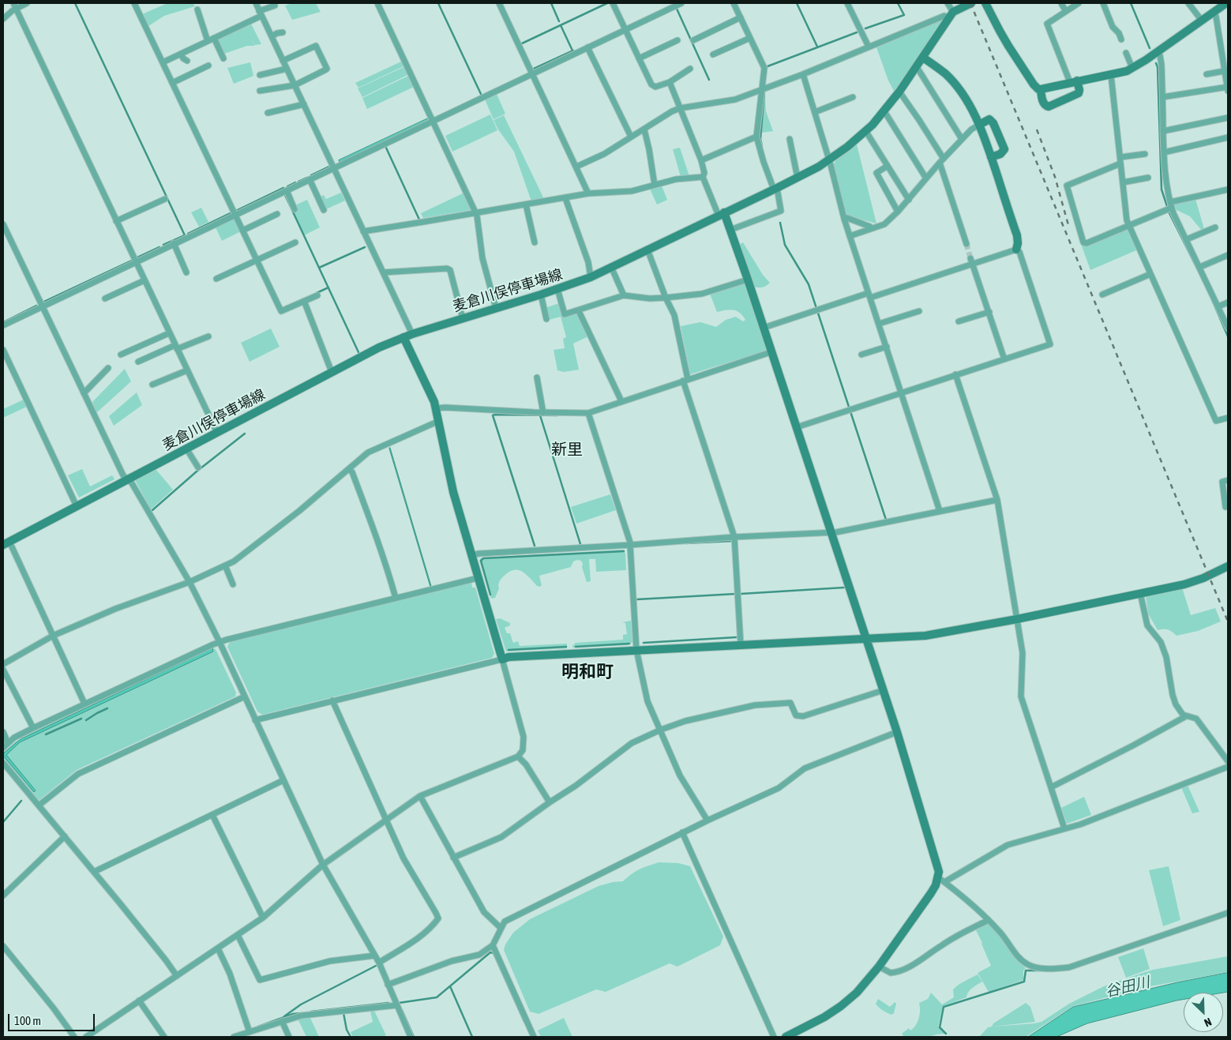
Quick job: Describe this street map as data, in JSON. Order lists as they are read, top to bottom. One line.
{"streets":{"street":["麦倉川俣停車場線"]},"districts":["新里","明和町"],"water":["谷田川"],"scale_bar":"100 m","north":"bottom right"}
